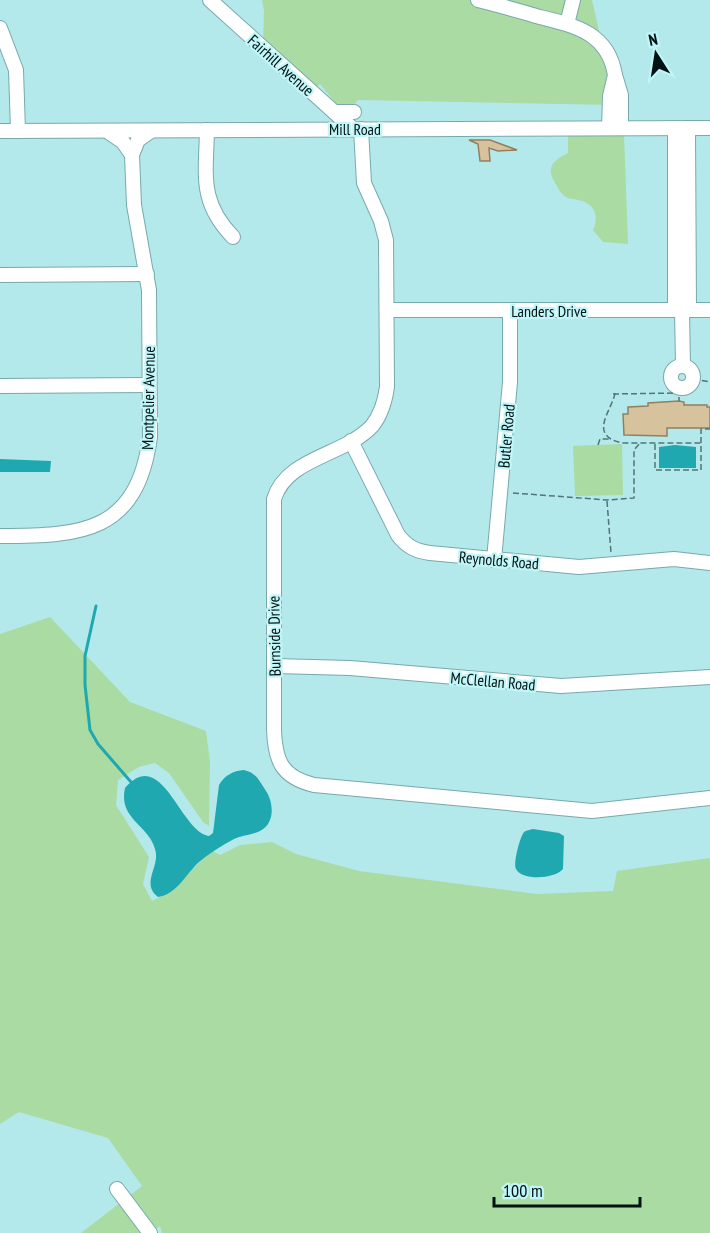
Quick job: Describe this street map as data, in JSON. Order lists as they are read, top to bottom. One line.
{"streets":{"street":["Fairhill Avenue","Mill Road","Landers Drive","Montpelier Avenue","Butler Road","Reynolds Road","Burnside Drive","McClellan Road"]},"crossings":[["Fairhill Avenue","Mill Road"],["Fairhill Avenue","Burnside Drive"],["Mill Road","Burnside Drive"],["Landers Drive","Butler Road"],["Landers Drive","Burnside Drive"],["Butler Road","Reynolds Road"],["Reynolds Road","Burnside Drive"],["Burnside Drive","McClellan Road"]],"scale_bar":"100 m","north":"top"}
